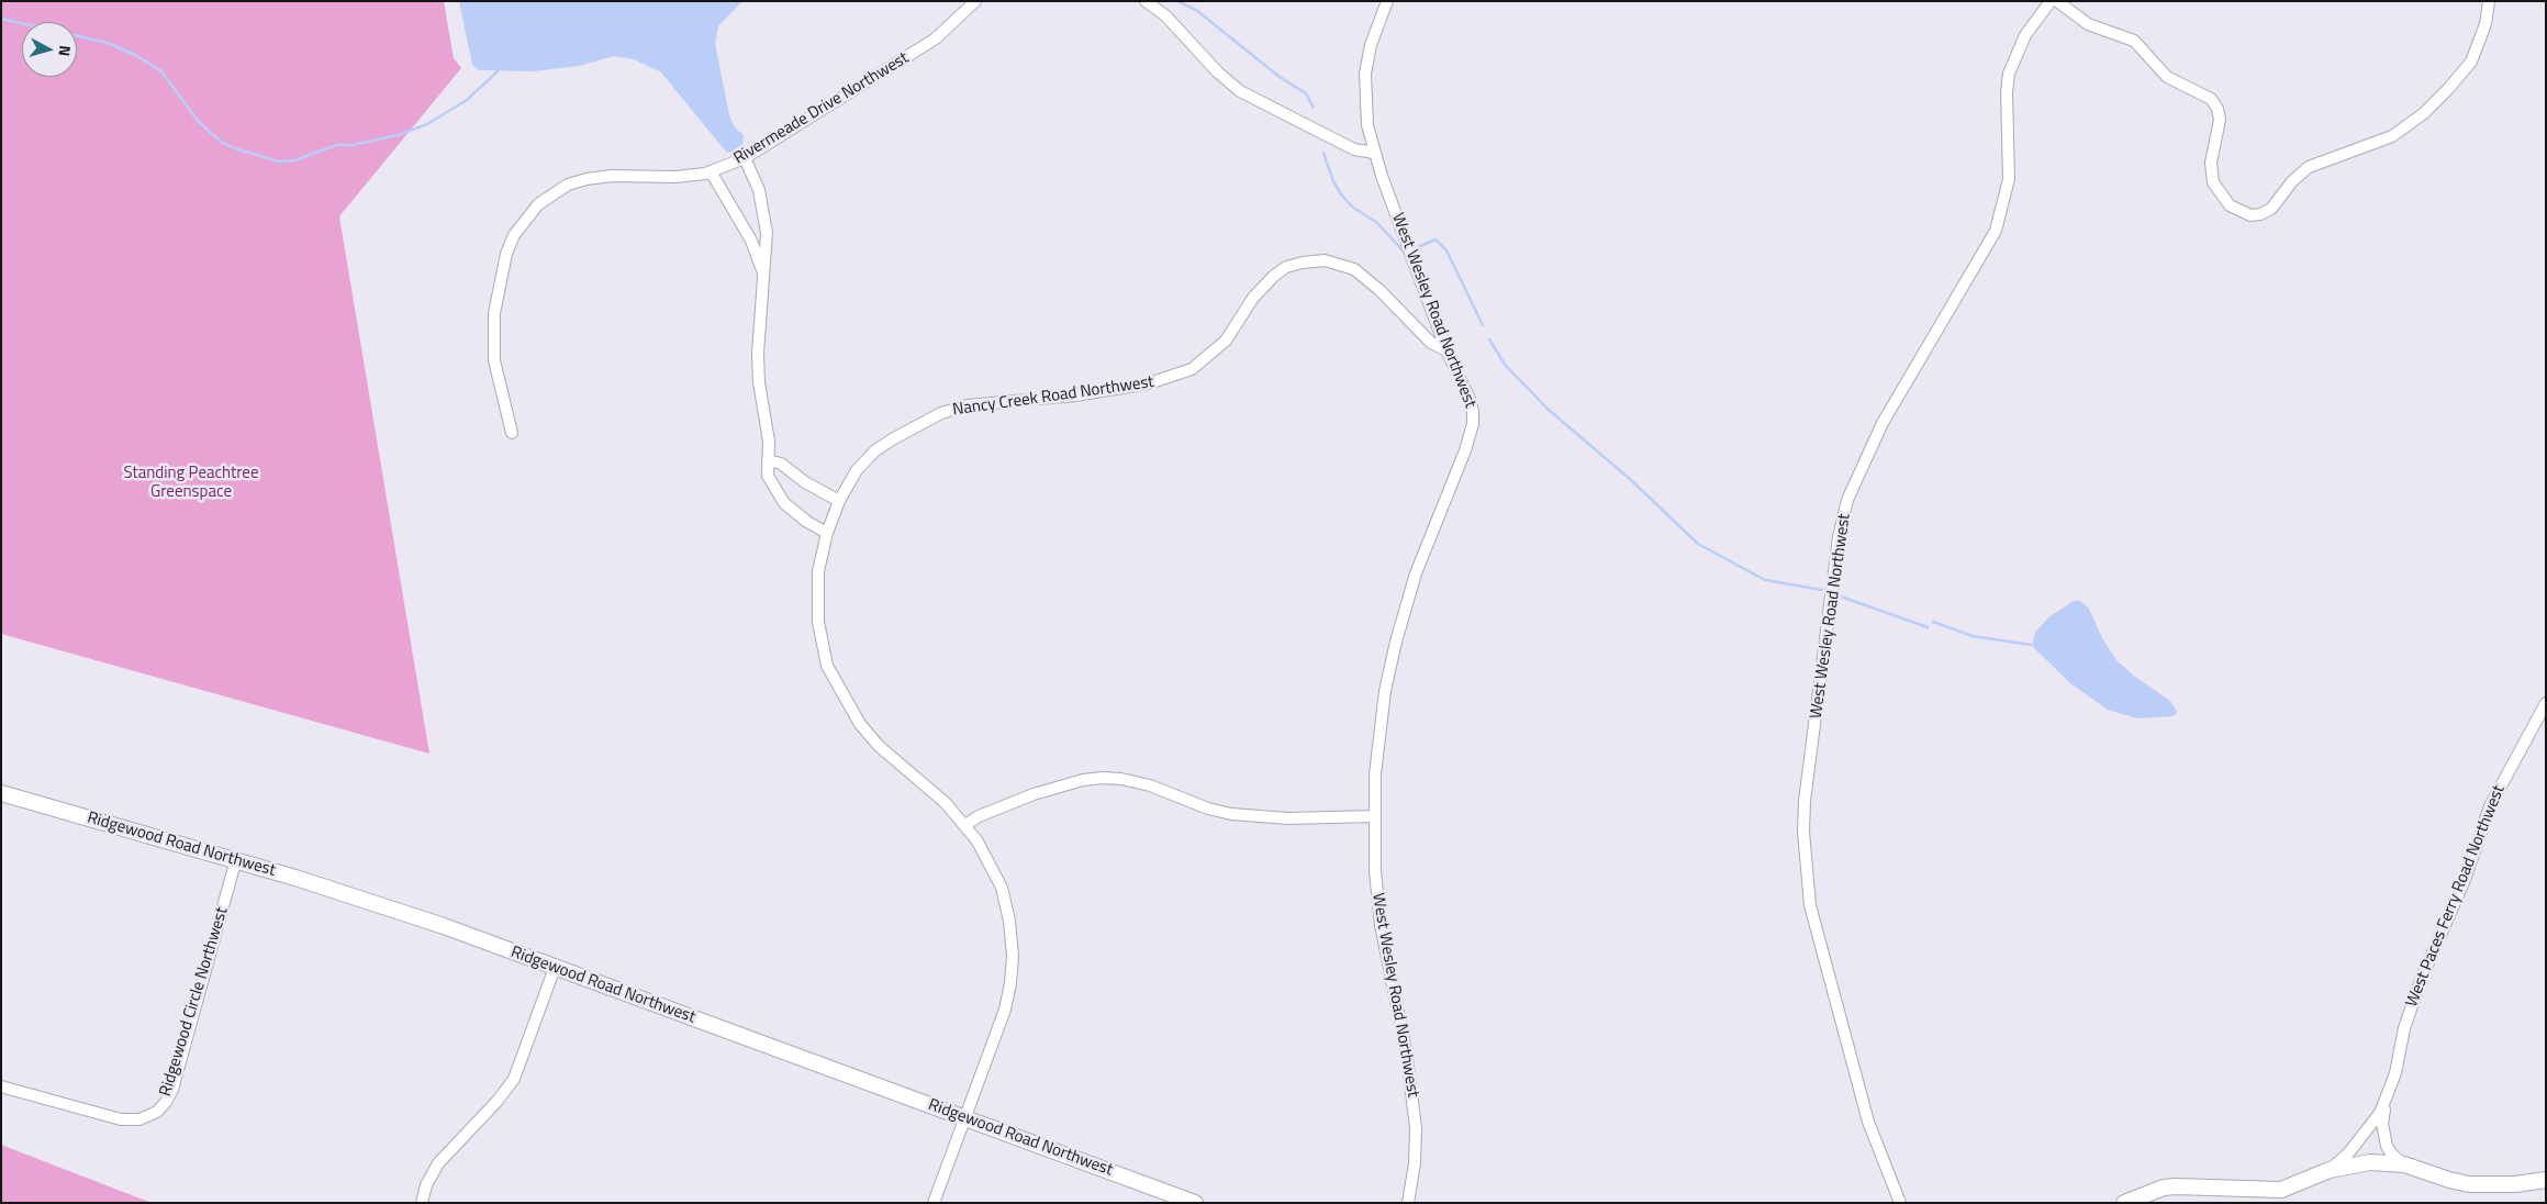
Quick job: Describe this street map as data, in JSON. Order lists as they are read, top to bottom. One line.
{"streets":{"street":["Rivermeade Drive Northwest","West Wesley Road Northwest","Nancy Creek Road Northwest","Ridgewood Road Northwest","West Paces Ferry Road Northwest","Ridgewood Circle Northwest"]},"crossings":[["West Wesley Road Northwest","Nancy Creek Road Northwest"],["Nancy Creek Road Northwest","Ridgewood Road Northwest"],["Ridgewood Road Northwest","Ridgewood Circle Northwest"]],"parks":["Standing Peachtree Greenspace"],"north":"right"}
